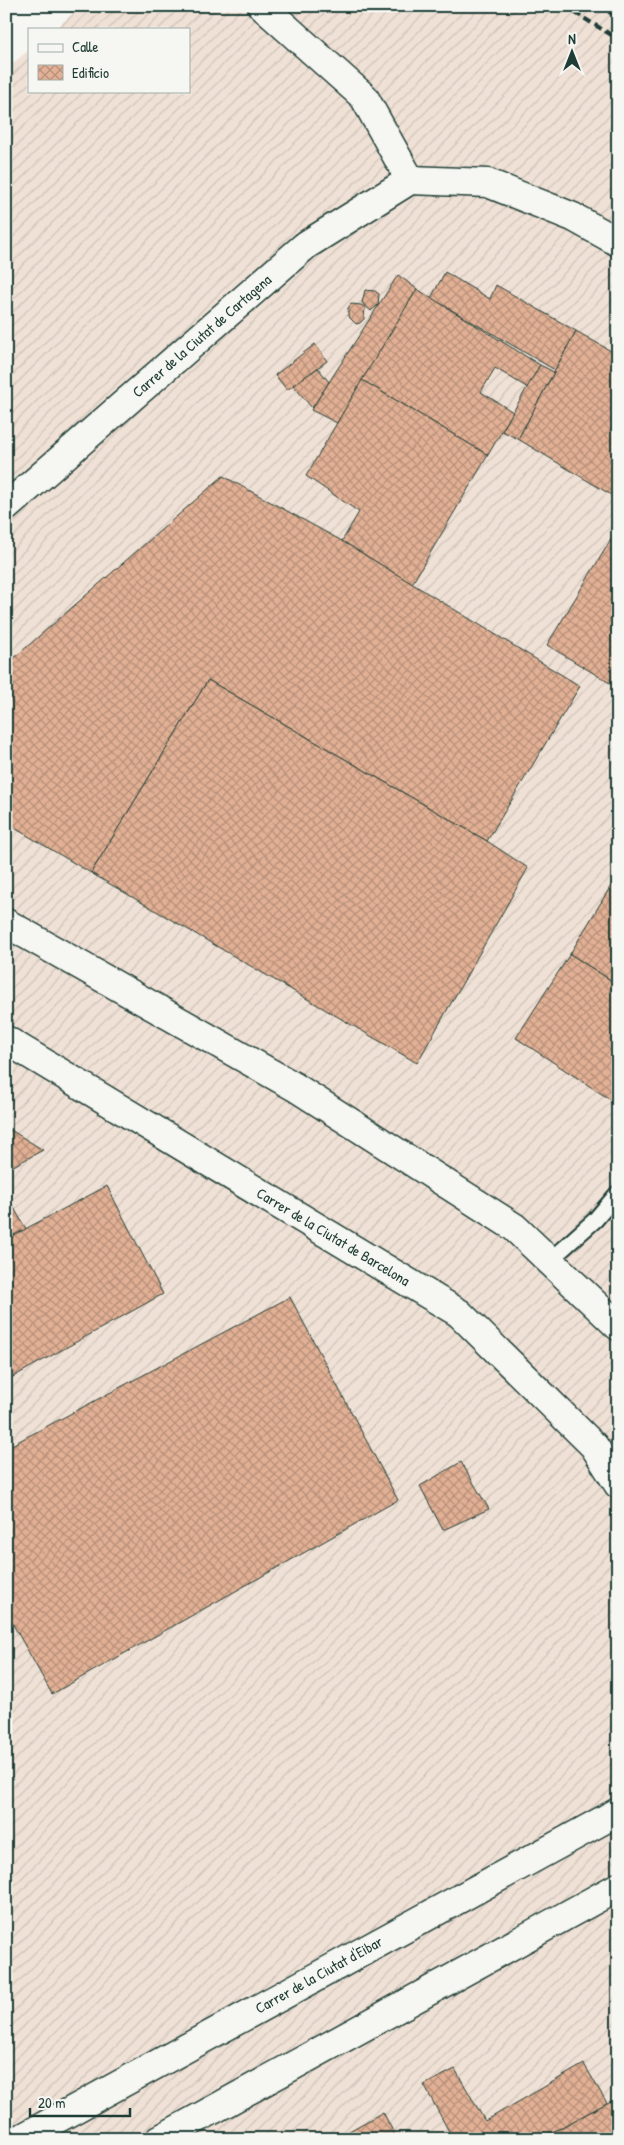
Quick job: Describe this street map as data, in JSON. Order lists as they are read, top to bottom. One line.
{"streets":{"street":["Carrer de la Ciutat de Cartagena","Carrer de la Ciutat de Barcelona","Carrer de la Ciutat d'Eibar"]},"legend":["Calle","Edificio"],"scale_bar":"20 m","north":"top"}
